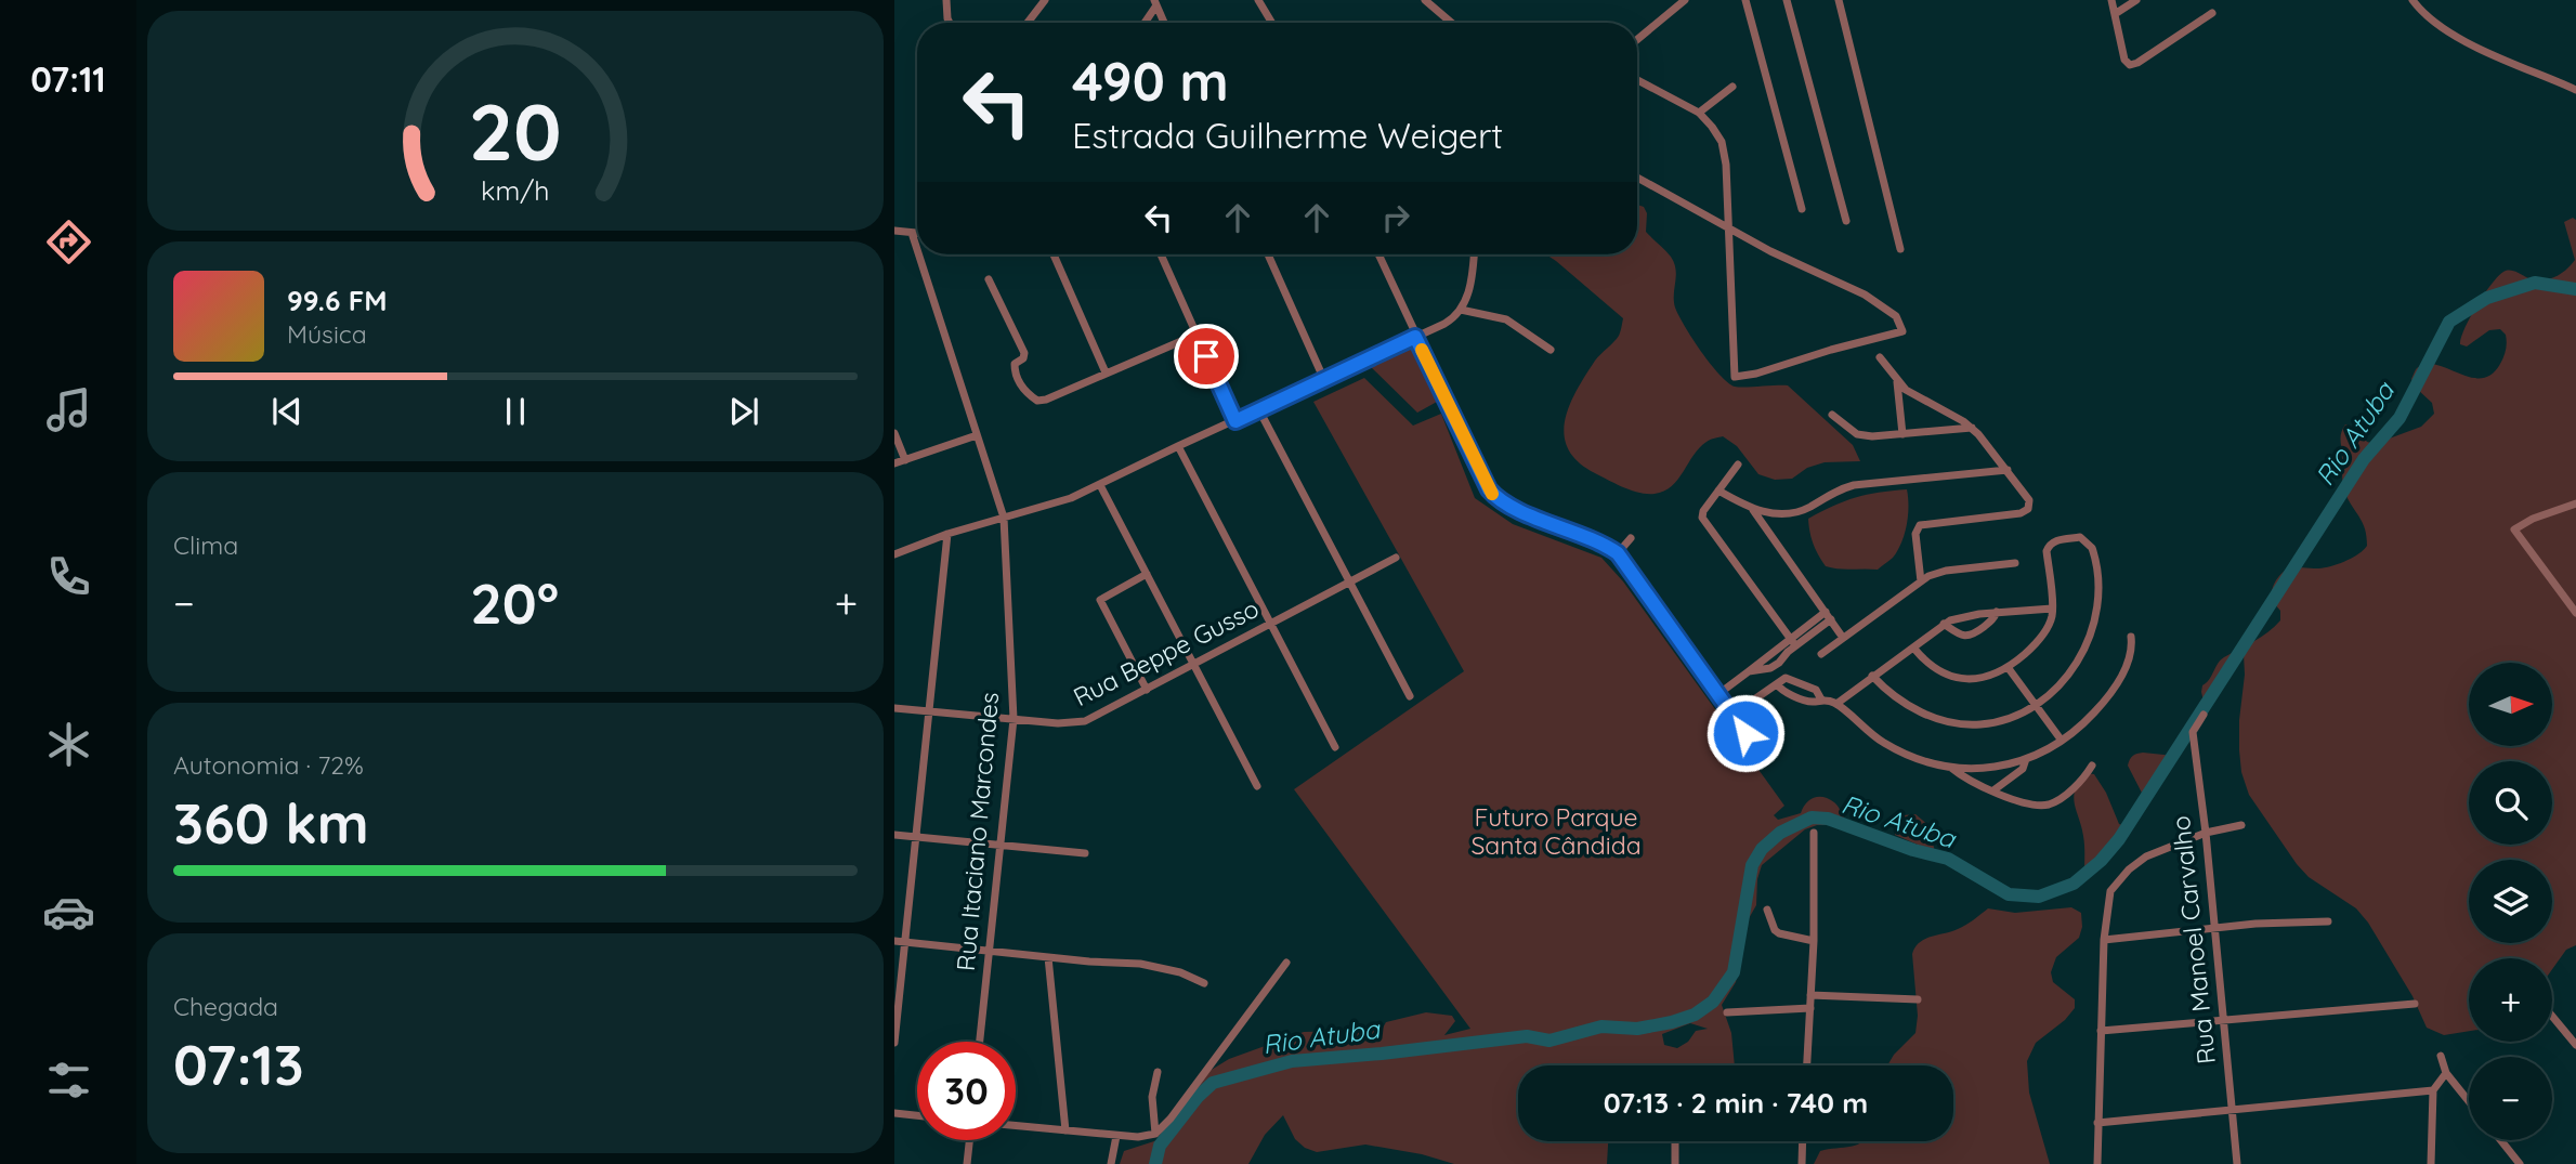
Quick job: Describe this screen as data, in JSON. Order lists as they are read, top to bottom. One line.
{"streets":{"street":["Rua Beppe Gusso","Rua Itaciano Marcondes","Rua Manoel Carvalho"]},"crossings":[["Rua Beppe Gusso","Rua Itaciano Marcondes"]],"water":["Rio Atuba"],"parks":["Futuro Parque Santa Cândida"],"north":"right","page":{"tabs":"07:11","turn":["490 m","Estrada Guilherme Weigert"],"song":["99.6 FM","Música"],"tile":["Clima",["Autonomia · 72%","360 km"],["Chegada","07:13"]],"heat":["−","20°","+"],"map_buttons":["+","−"],"limit":"30","trip":"07:13 · 2 min · 740 m","gauge":["20","km/h"]}}
